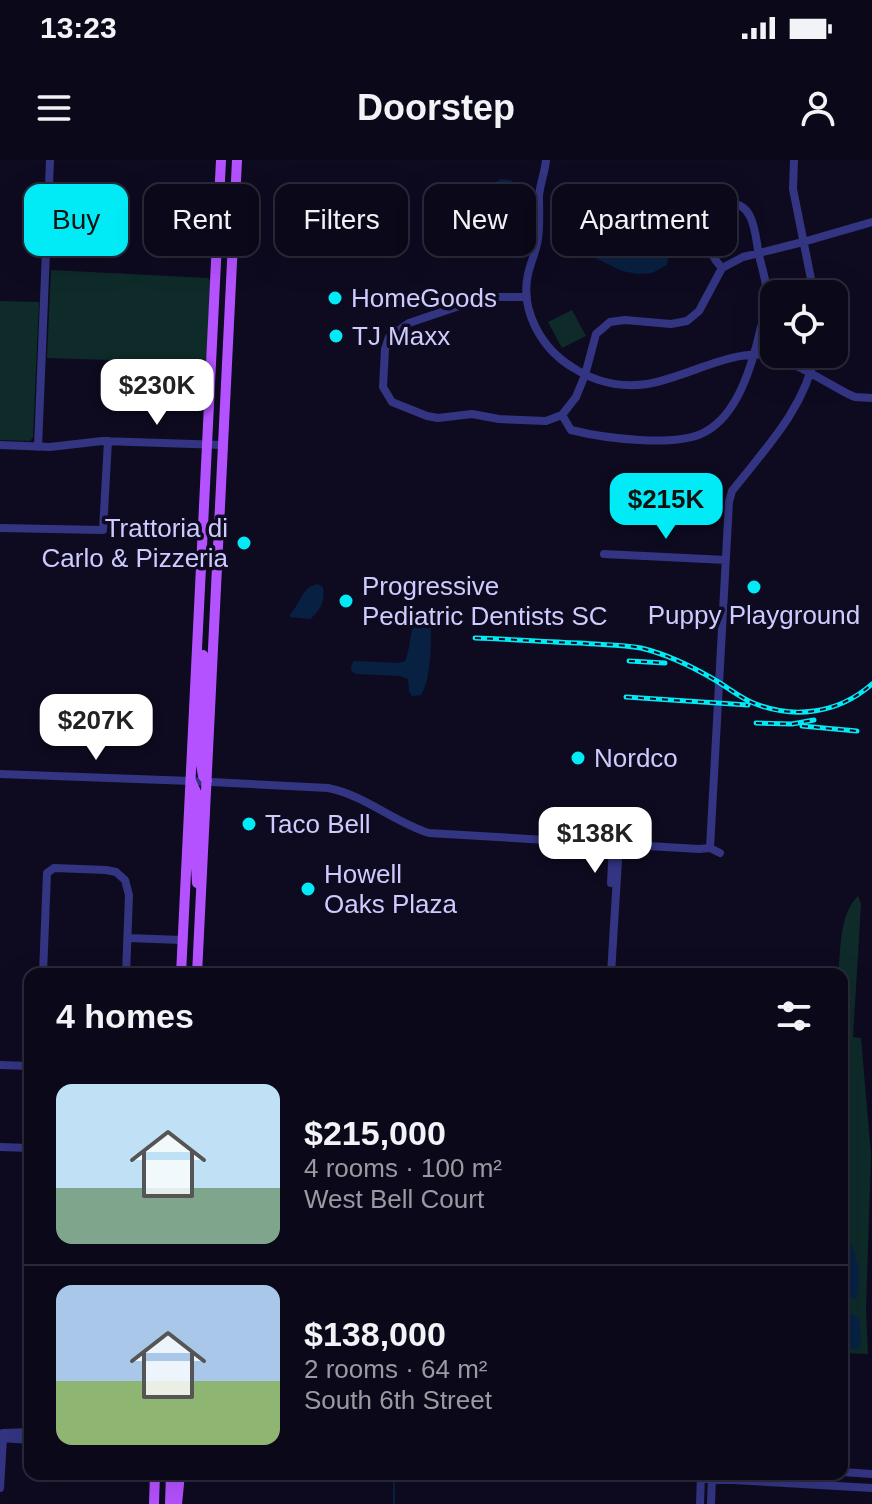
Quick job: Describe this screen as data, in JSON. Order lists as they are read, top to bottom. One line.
{"places":["HomeGoods","TJ Maxx","Trattoria di Carlo & Pizzeria","Puppy Playground","Progressive Pediatric Dentists SC","Nordco","Taco Bell","Howell Oaks Plaza"],"page":{"status":"13:23","header":"Doorstep","chip":["Buy","Rent","Filters","New","Apartment"],"price":["$230K","$215K","$207K","$138K"],"heading":"4 homes","list":[{"name":"$215,000","note":"4 rooms · 100 m² · West Bell Court"},{"name":"$138,000","note":"2 rooms · 64 m² · South 6th Street"}]}}
